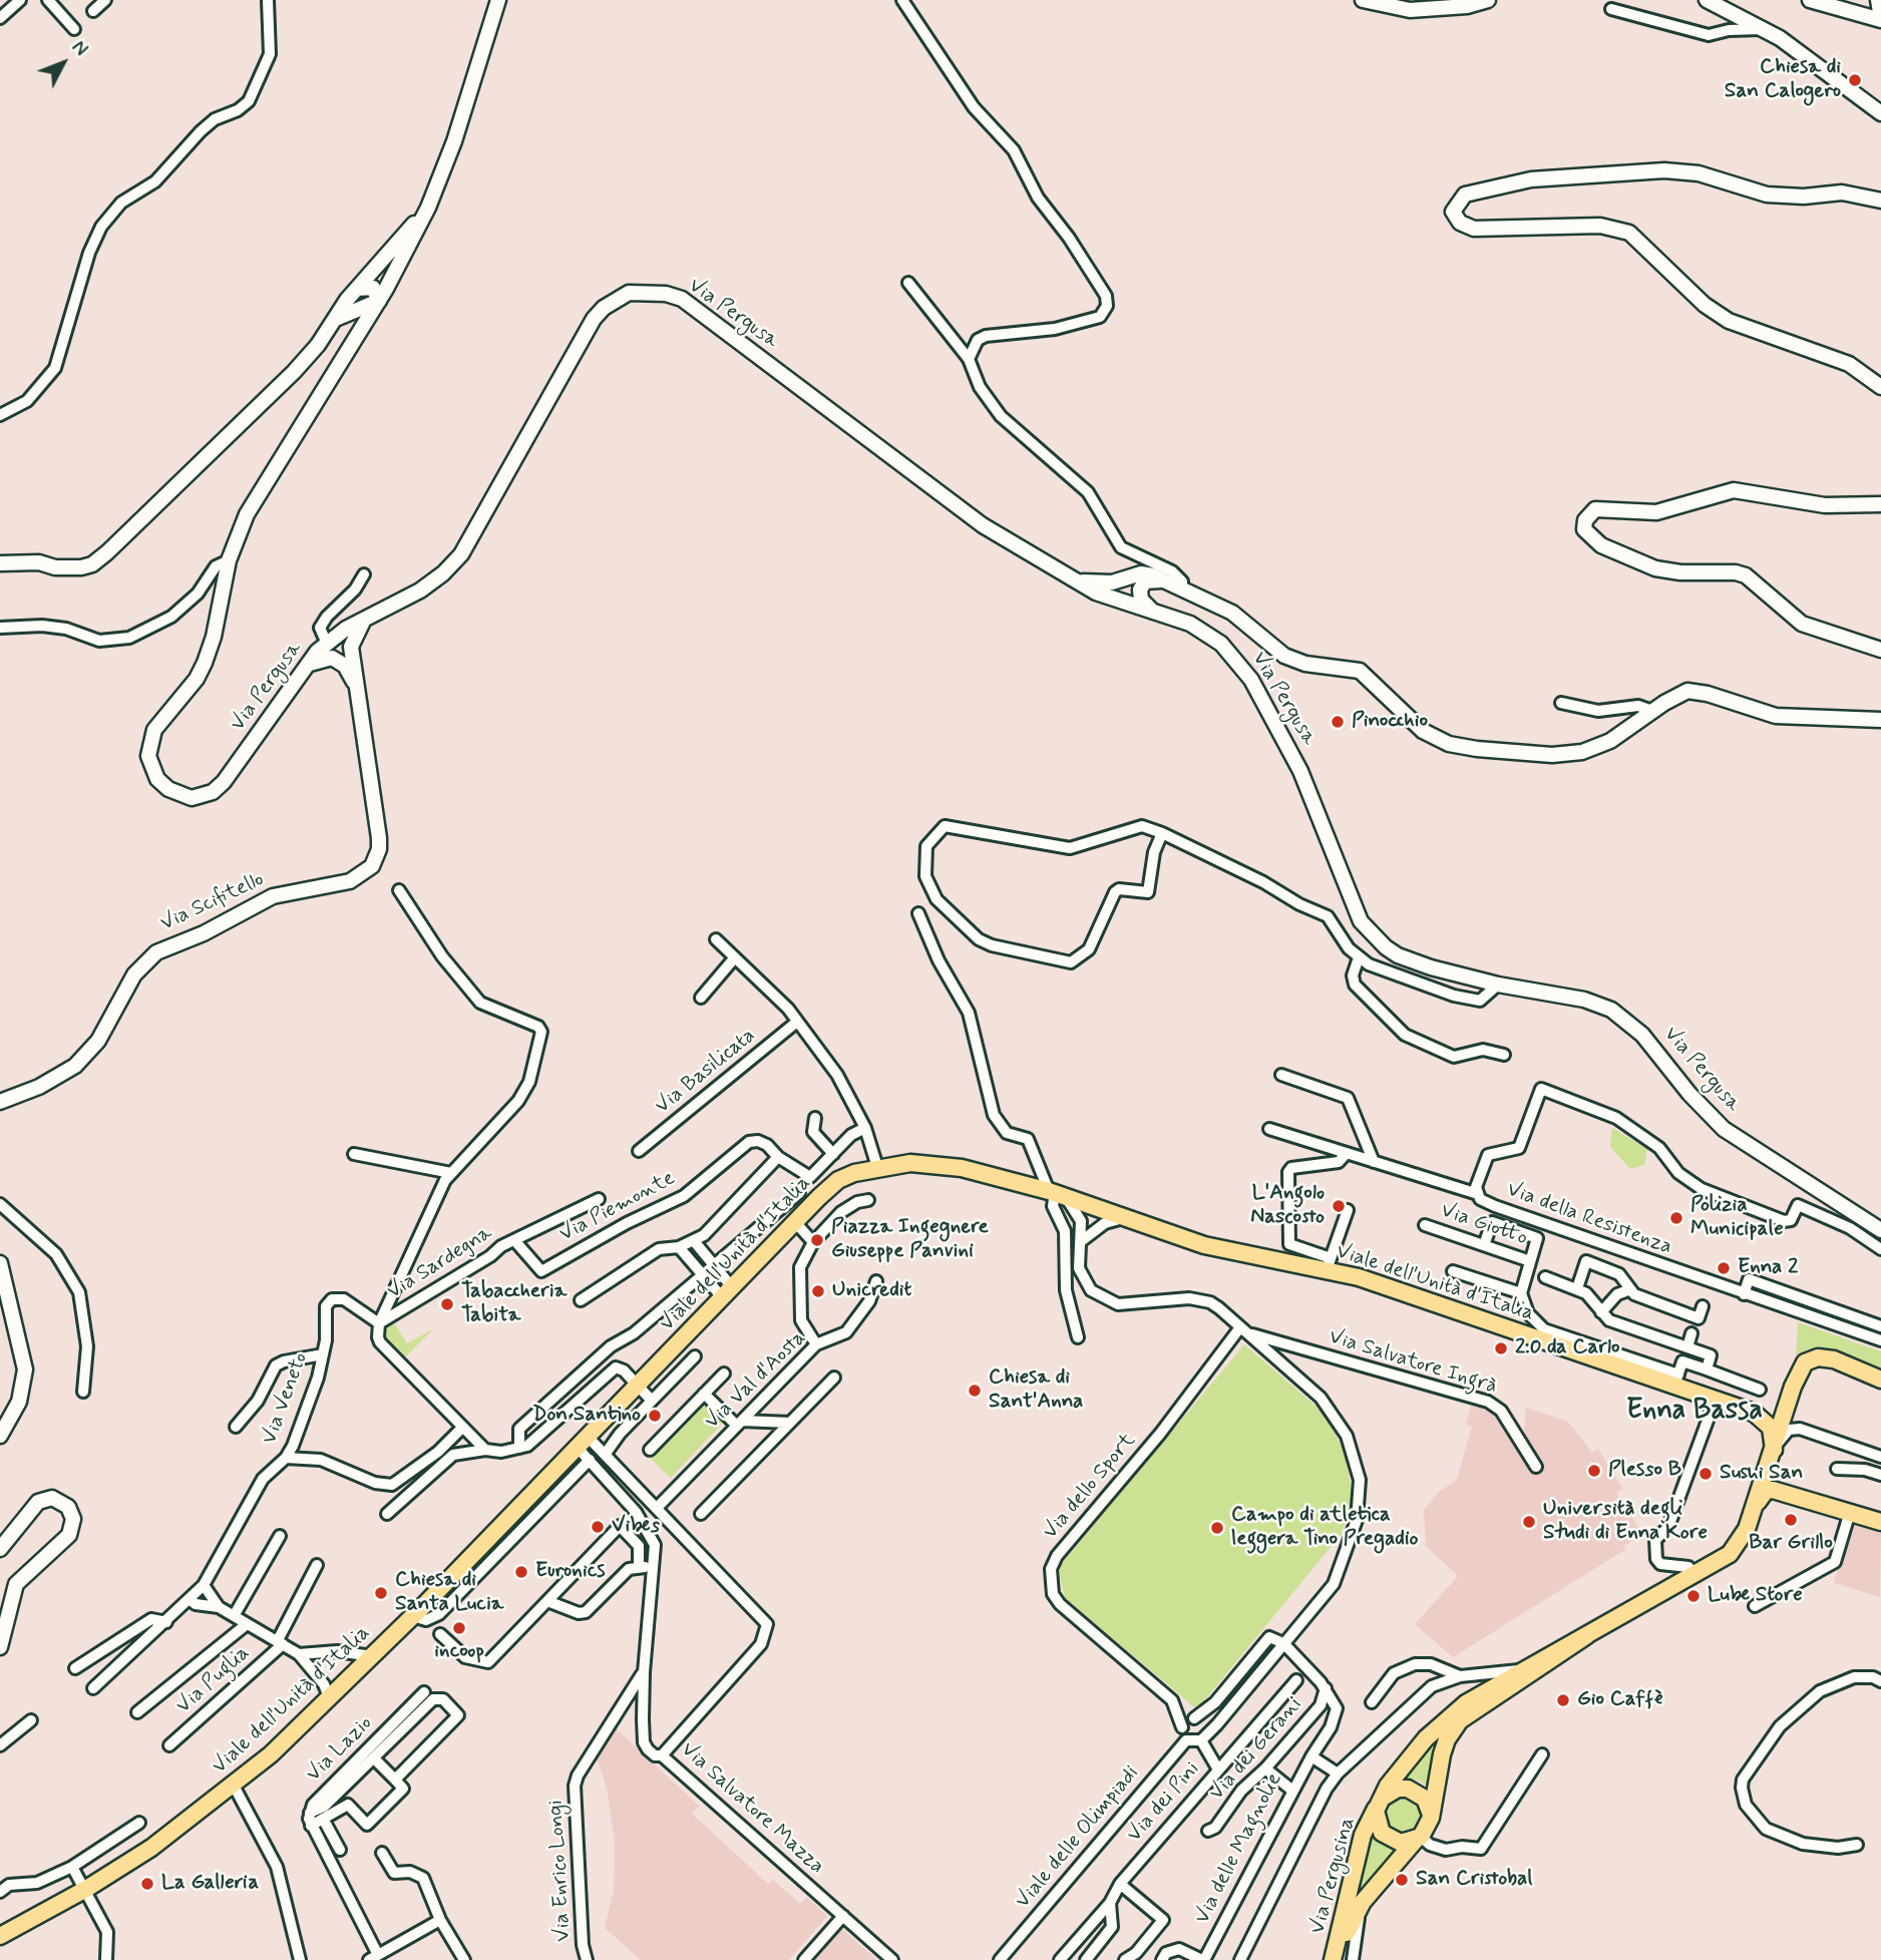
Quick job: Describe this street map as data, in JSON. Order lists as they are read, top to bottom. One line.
{"streets":{"main road":["Via Pergusa","Via Scifitello","Viale dell'Unità d'Italia","Via Pergusina"],"street":["Via Basilicata","Via Piemonte","Via della Resistenza","Via Giotto","Via Sardegna","Via Salvatore Ingrà","Via Val d'Aosta","Via Veneto","Via dello Sport","Via Puglia","Via Lazio","Via dei Gerani","Via dei Pini","Via Salvatore Mazza","Viale delle Olimpiadi","Via delle Magnolie","Via Enrico Longi"]},"crossings":[["Via Piemonte","Via Sardegna"],["Viale dell'Unità d'Italia","Via Salvatore Mazza"],["Viale dell'Unità d'Italia","Via Enrico Longi"],["Via Sardegna","Via Veneto"],["Via Salvatore Ingrà","Via dello Sport"],["Via Val d'Aosta","Via Salvatore Mazza"],["Via dello Sport","Viale delle Olimpiadi"],["Via dei Gerani","Via delle Magnolie"],["Via Salvatore Mazza","Via Enrico Longi"]],"districts":["Enna Bassa"],"places":["Chiesa di San Calogero","Pinocchio","L'Angolo Nascosto","Polizia Municipale","Piazza Ingegnere Giuseppe Panvini","Enna 2","Unicredit","Tabaccheria Tabita","2.0 da Carlo","Chiesa di Sant'Anna","Don Santino","Plesso B","Sushi San","Bar Grillo","Università degli Studi di Enna Kore","Vibes","Campo di atletica leggera Tino Pregadio","Euronics","Chiesa di Santa Lucia","Lube Store","incoop","Gio Caffè","San Cristobal","La Galleria"],"north":"top right"}
